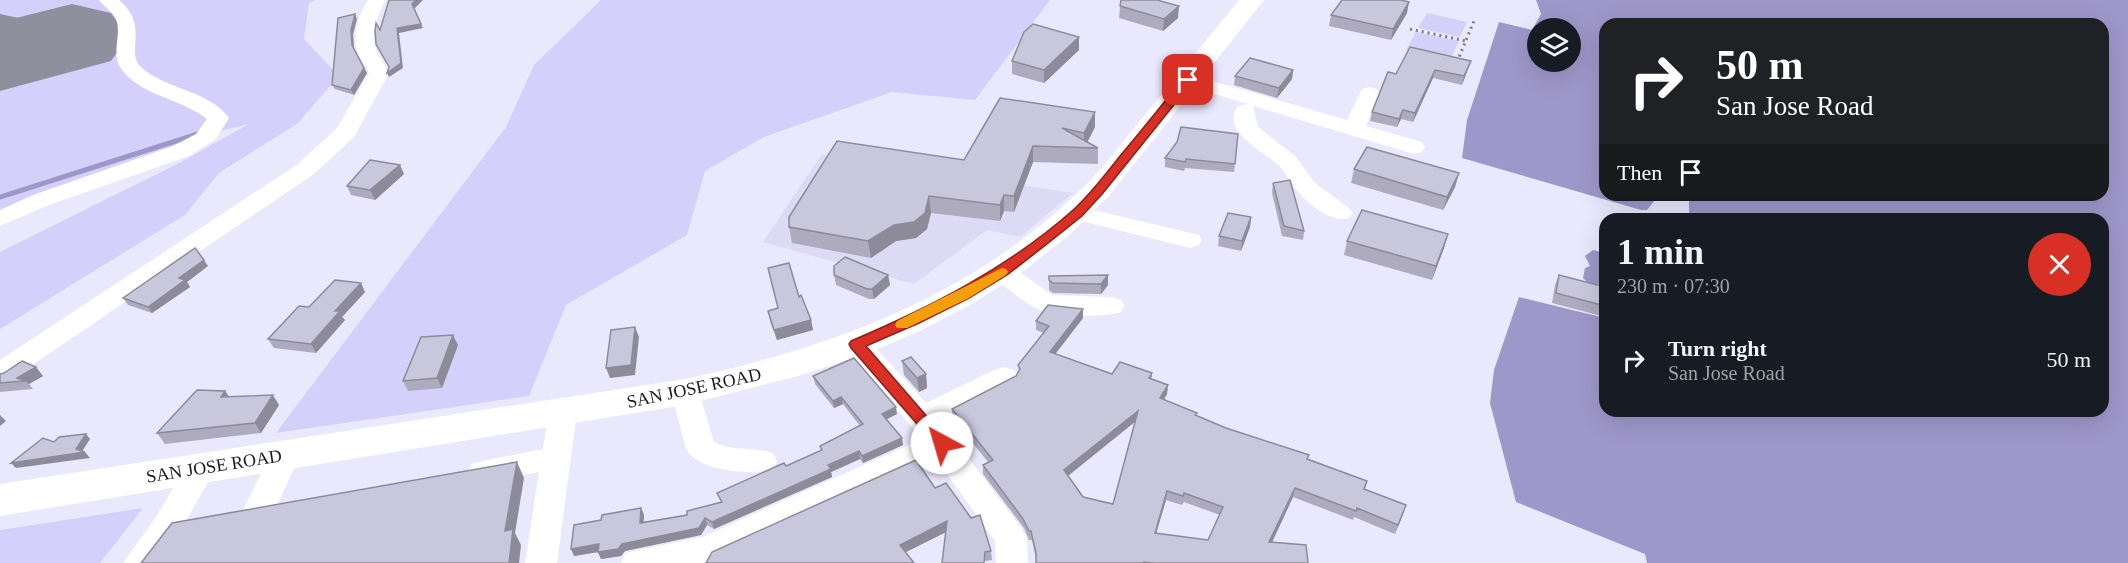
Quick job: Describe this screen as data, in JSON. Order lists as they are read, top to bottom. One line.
{"streets":{"main road":["SAN JOSE ROAD"]},"page":{"turn":["50 m","San Jose Road"],"then":"Then","heading":["1 min","230 m · 07:30"],"list":[{"name":"Turn right","note":"San Jose Road","value":"50 m"}]}}
